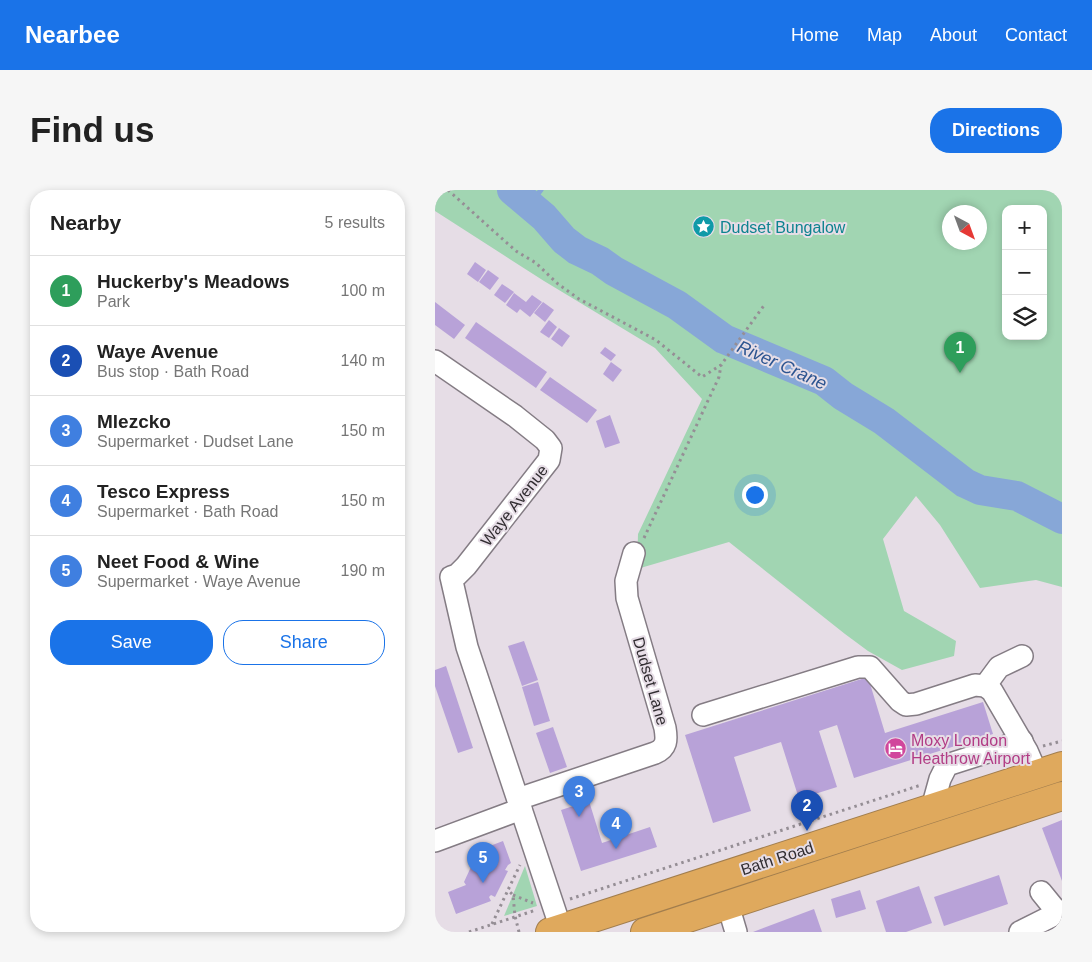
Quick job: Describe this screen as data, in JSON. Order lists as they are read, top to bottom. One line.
{"streets":{"highway":["Bath Road"],"street":["Waye Avenue","Dudset Lane"]},"crossings":[["Waye Avenue","Dudset Lane"],["Waye Avenue","Bath Road"]],"water":["River Crane"],"places":{"place":["Dudset Bungalow"],"hotel":["Moxy London Heathrow Airport"]},"north":"bottom right","page":{"header":"Nearbee","nav":["Home","Map","About","Contact"],"buttons":["Directions",["Save","Share"]],"title":"Find us","heading":["Nearby","5 results"],"map_buttons":["+","−"],"list":[{"mark":"1","name":"Huckerby's Meadows","note":"Park","value":"100 m"},{"mark":"2","name":"Waye Avenue","note":"Bus stop · Bath Road","value":"140 m"},{"mark":"3","name":"Mlezcko","note":"Supermarket · Dudset Lane","value":"150 m"},{"mark":"4","name":"Tesco Express","note":"Supermarket · Bath Road","value":"150 m"},{"mark":"5","name":"Neet Food & Wine","note":"Supermarket · Waye Avenue","value":"190 m"}],"pins":["1","3","2","4","5"]}}
